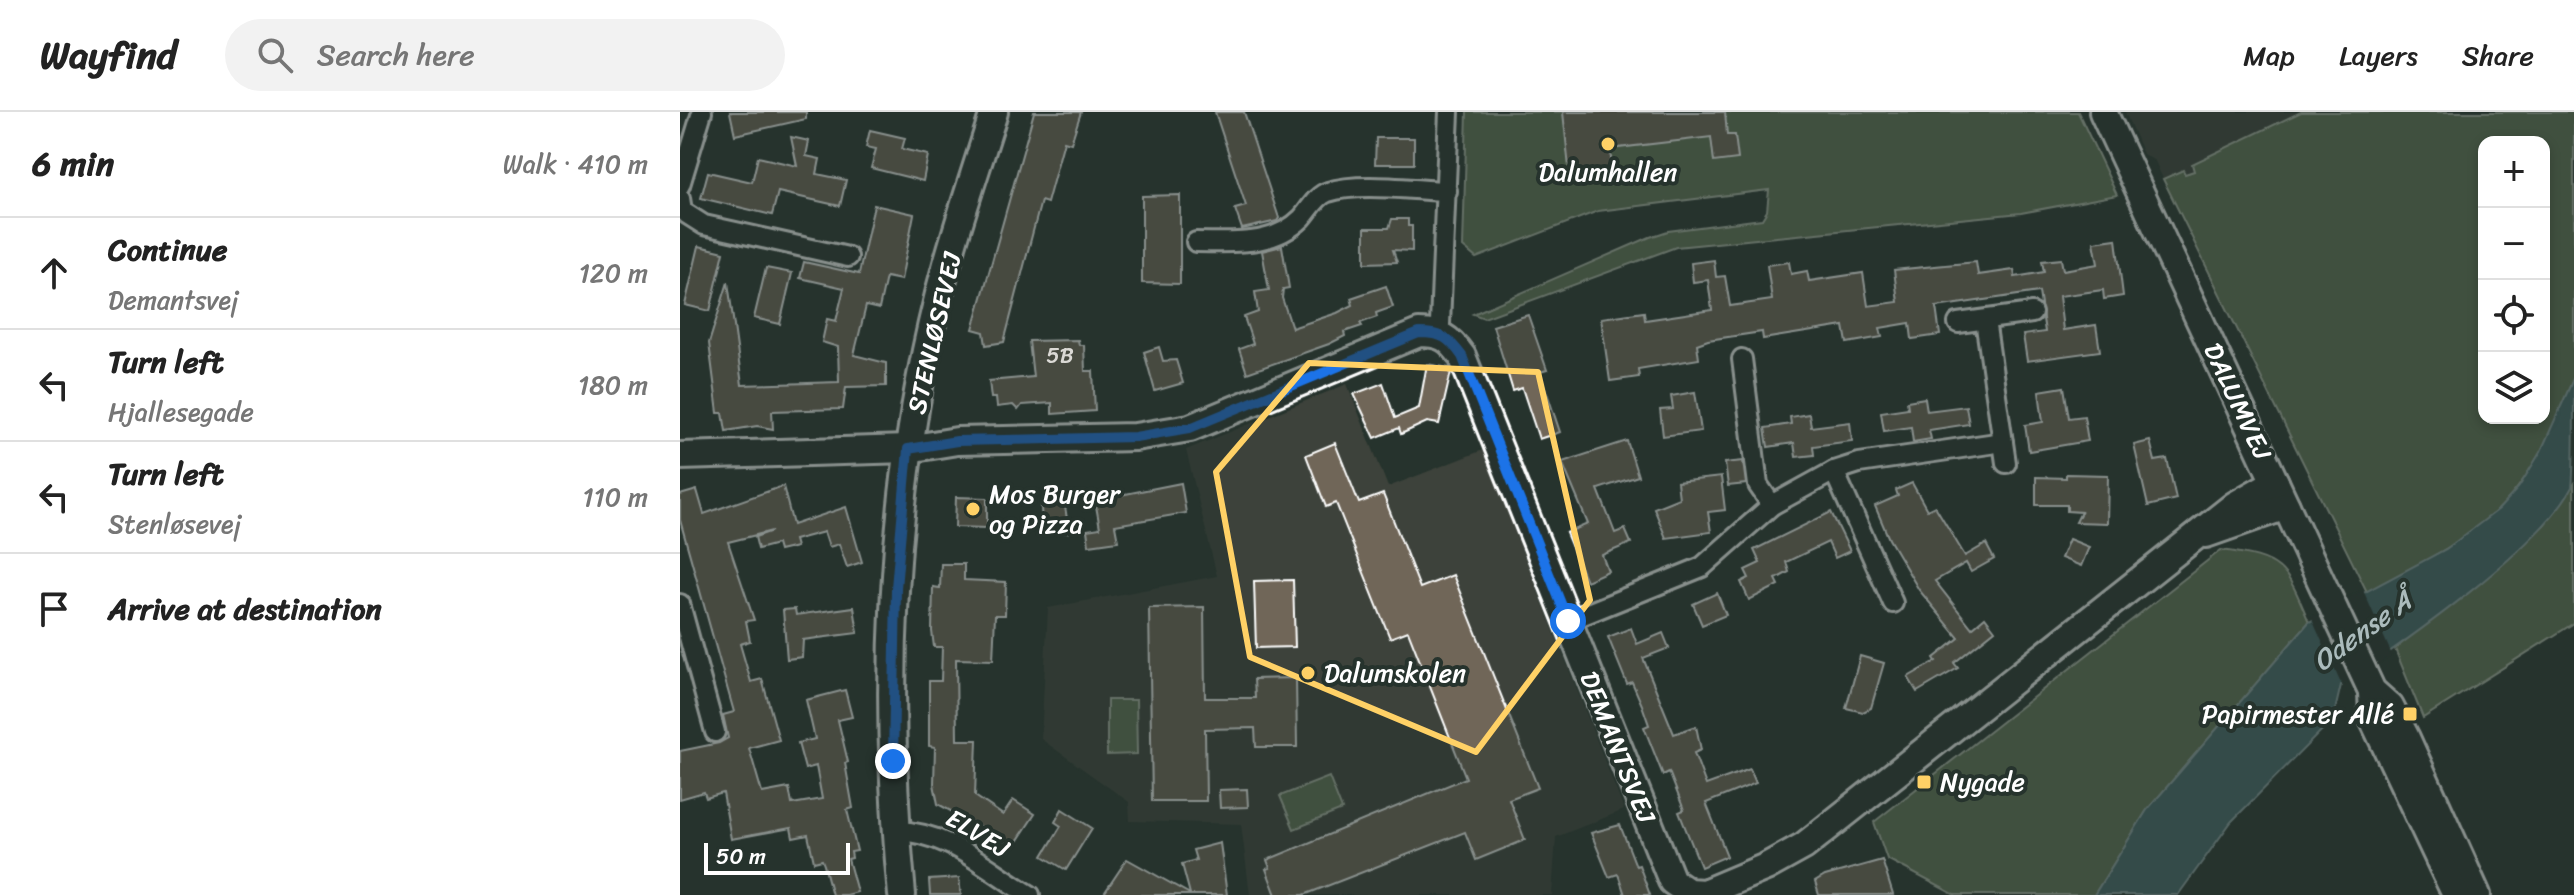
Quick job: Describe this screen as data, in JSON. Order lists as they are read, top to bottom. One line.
{"streets":{"street":["STENLØSEVEJ","DALUMVEJ","DEMANTSVEJ","ELVEJ"]},"crossings":[["STENLØSEVEJ","ELVEJ"]],"water":["Odense Å"],"places":{"other":["Dalumhallen","Mos Burger og Pizza","Dalumskolen"],"transit":["Papirmester Allé","Nygade"]},"house_numbers":["5B"],"scale_bar":"50 m","page":{"header":"Wayfind","search":"Search here","nav":["Map","Layers","Share"],"heading":["6 min","Walk · 410 m"],"map_buttons":["+","−"],"list":[["Continue","Demantsvej","120 m"],["Turn left","Hjallesegade","180 m"],["Turn left","Stenløsevej","110 m"],"Arrive at destination"],"scale":"50 m"}}
